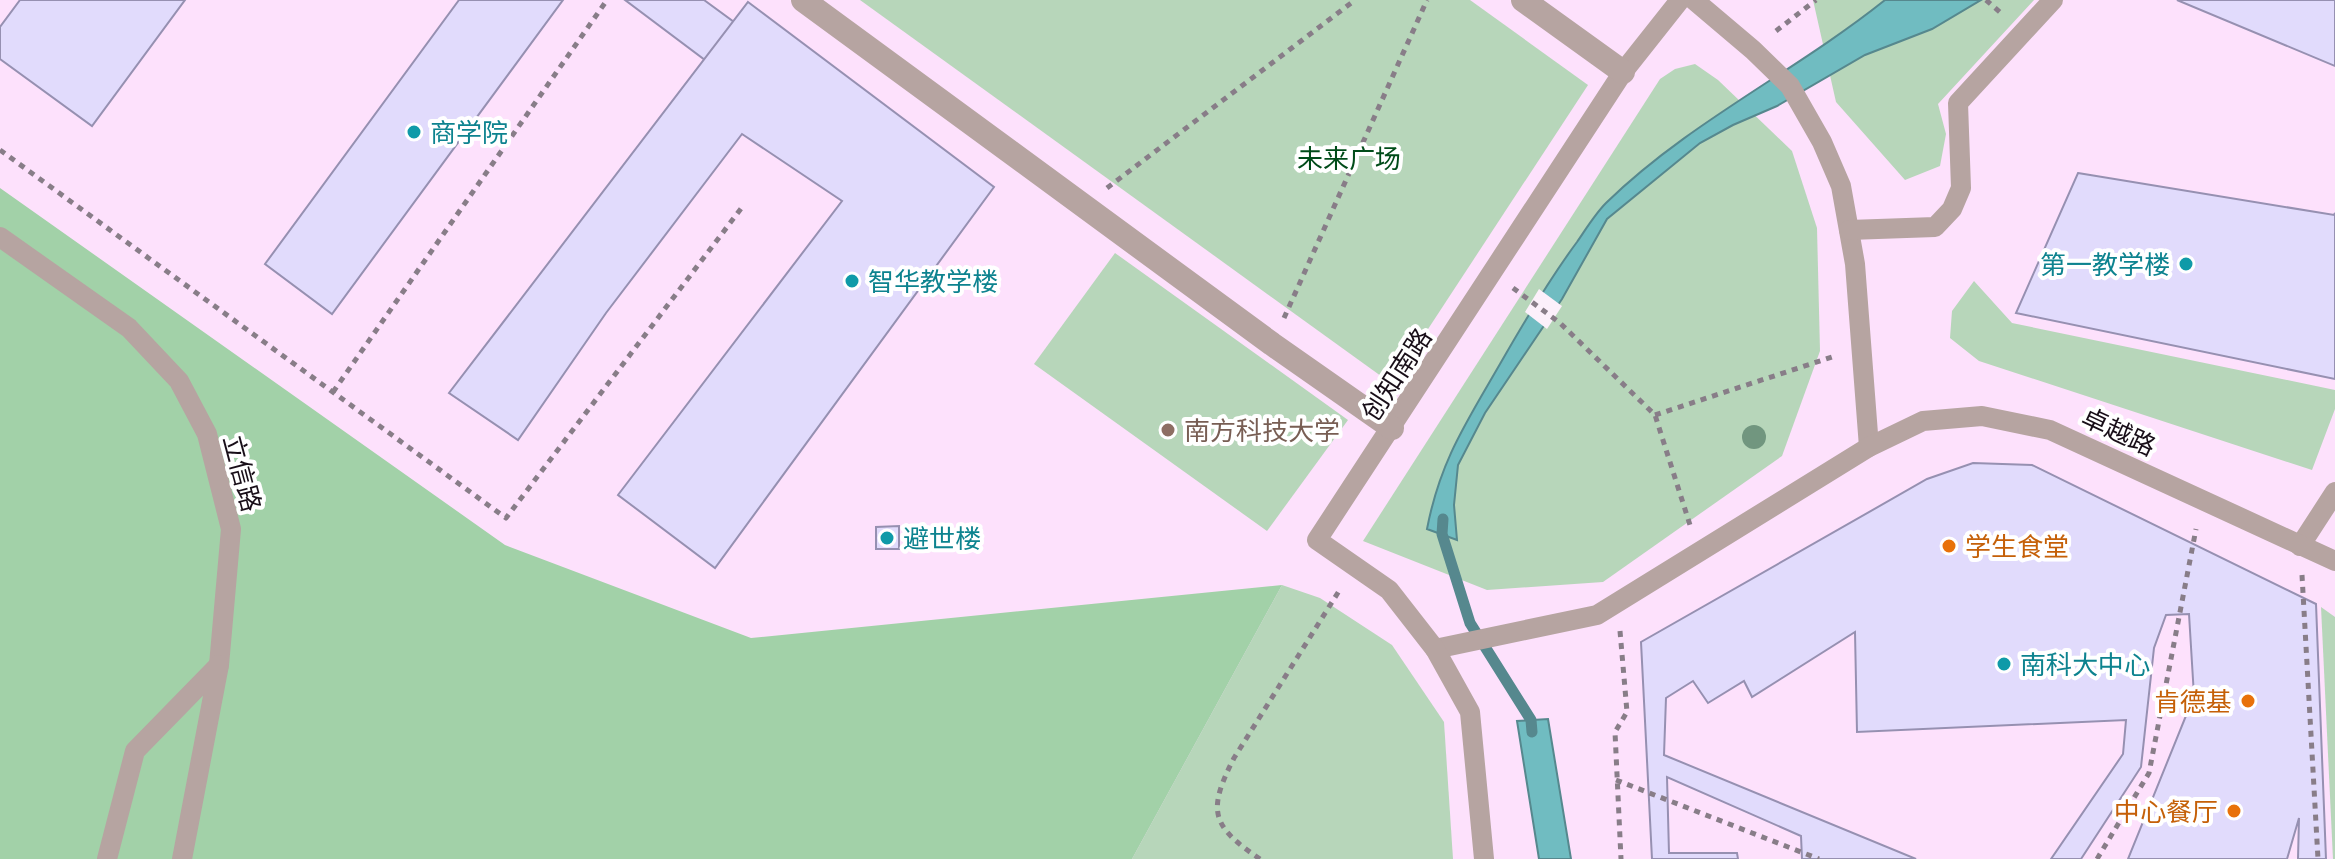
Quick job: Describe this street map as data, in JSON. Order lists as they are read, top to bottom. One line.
{"streets":{"lane":["创知南路","卓越路","立信路"]},"crossings":[["创知南路","卓越路"]],"parks":["未来广场"],"places":["商学院","第一教学楼","智华教学楼","南方科技大学","避世楼","学生食堂","南科大中心","肯德基","中心餐厅"]}
